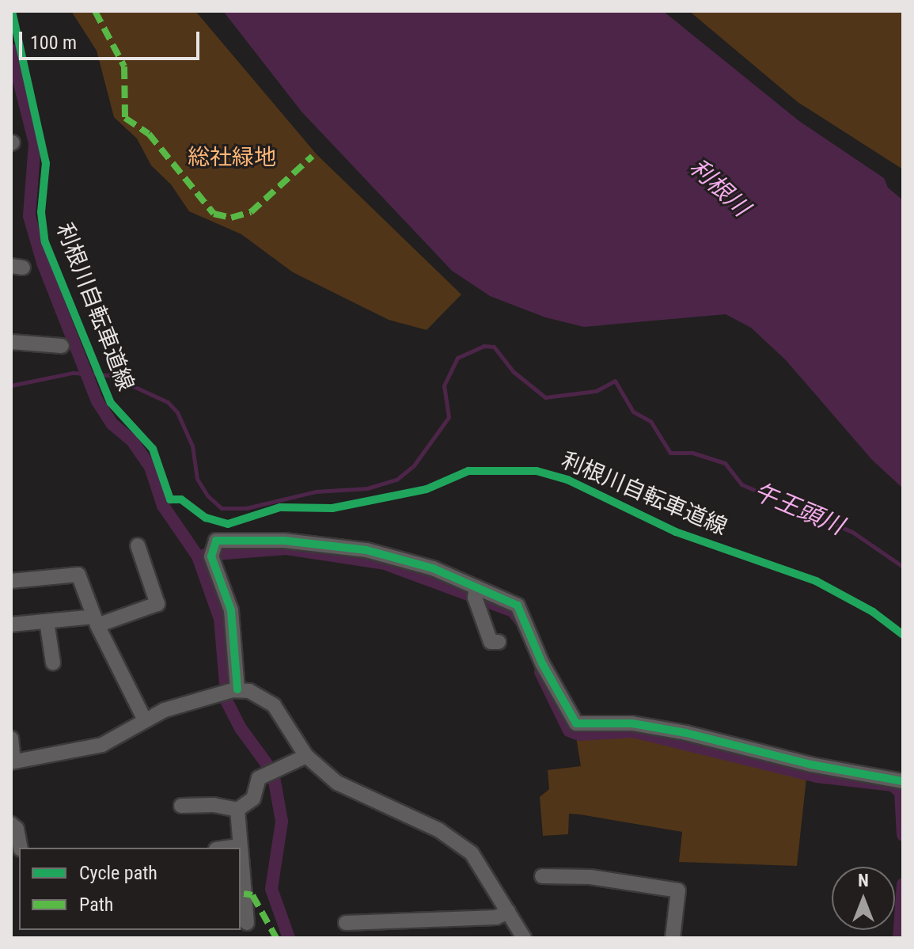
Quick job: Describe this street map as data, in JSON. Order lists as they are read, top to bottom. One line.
{"streets":{"cycle path":["利根川自転車道線"]},"water":["利根川","午王頭川"],"parks":["総社緑地"],"legend":["Cycle path","Path"],"scale_bar":"100 m","north":"top"}
